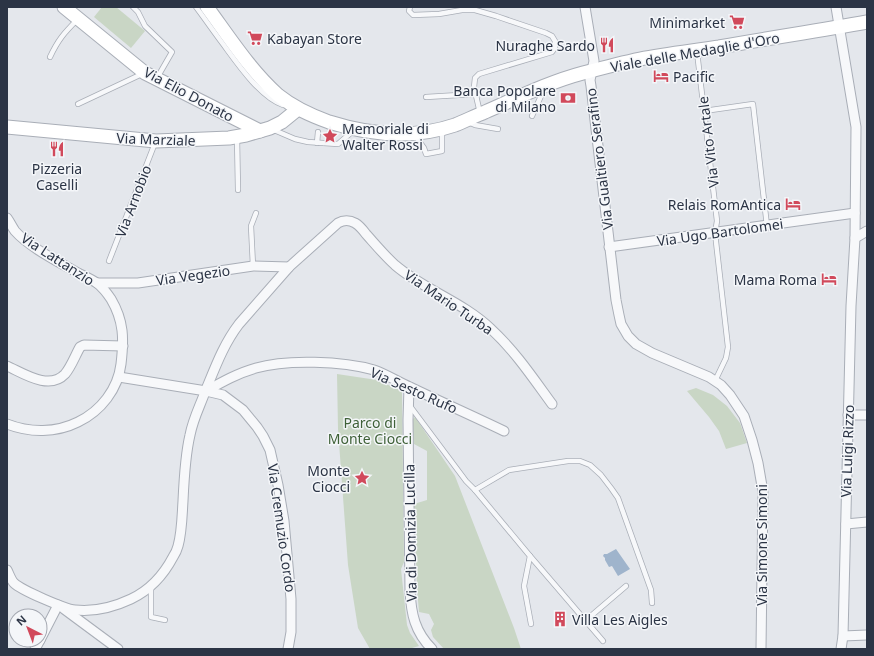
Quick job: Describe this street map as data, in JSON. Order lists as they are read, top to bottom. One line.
{"streets":{"main road":["Viale delle Medaglie d'Oro","Via Elio Donato","Via Marziale"],"street":["Via Gualtiero Serafino","Via Ugo Bartolomei","Via Lattanzio","Via Vegezio","Via Mario Turba","Via Sesto Rufo","Via Luigi Rizzo","Via Cremuzio Cordo","Via di Domizia Lucilla","Via Simone Simoni"],"lane":["Via Vito Artale","Via Arnobio"]},"crossings":[["Viale delle Medaglie d'Oro","Via Marziale"],["Viale delle Medaglie d'Oro","Via Vito Artale"],["Viale delle Medaglie d'Oro","Via Gualtiero Serafino"],["Via Elio Donato","Via Marziale"],["Via Marziale","Via Arnobio"],["Via Vito Artale","Via Ugo Bartolomei"],["Via Vito Artale","Via Simone Simoni"],["Via Gualtiero Serafino","Via Ugo Bartolomei"],["Via Gualtiero Serafino","Via Simone Simoni"],["Via Ugo Bartolomei","Via Luigi Rizzo"],["Via Ugo Bartolomei","Via Simone Simoni"],["Via Lattanzio","Via Vegezio"],["Via Lattanzio","Via Cremuzio Cordo"],["Via Vegezio","Via Mario Turba"],["Via Sesto Rufo","Via Cremuzio Cordo"],["Via Sesto Rufo","Via di Domizia Lucilla"]],"parks":["Parco di Monte Ciocci"],"places":{"supermarket":["Minimarket","Kabayan Store"],"restaurant":["Nuraghe Sardo","Pizzeria Caselli"],"hotel":["Pacific","Relais RomAntica","Mama Roma"],"bank":["Banca Popolare di Milano"],"place":["Memoriale di Walter Rossi","Monte Ciocci"],"building":["Villa Les Aigles"]},"north":"top left"}
